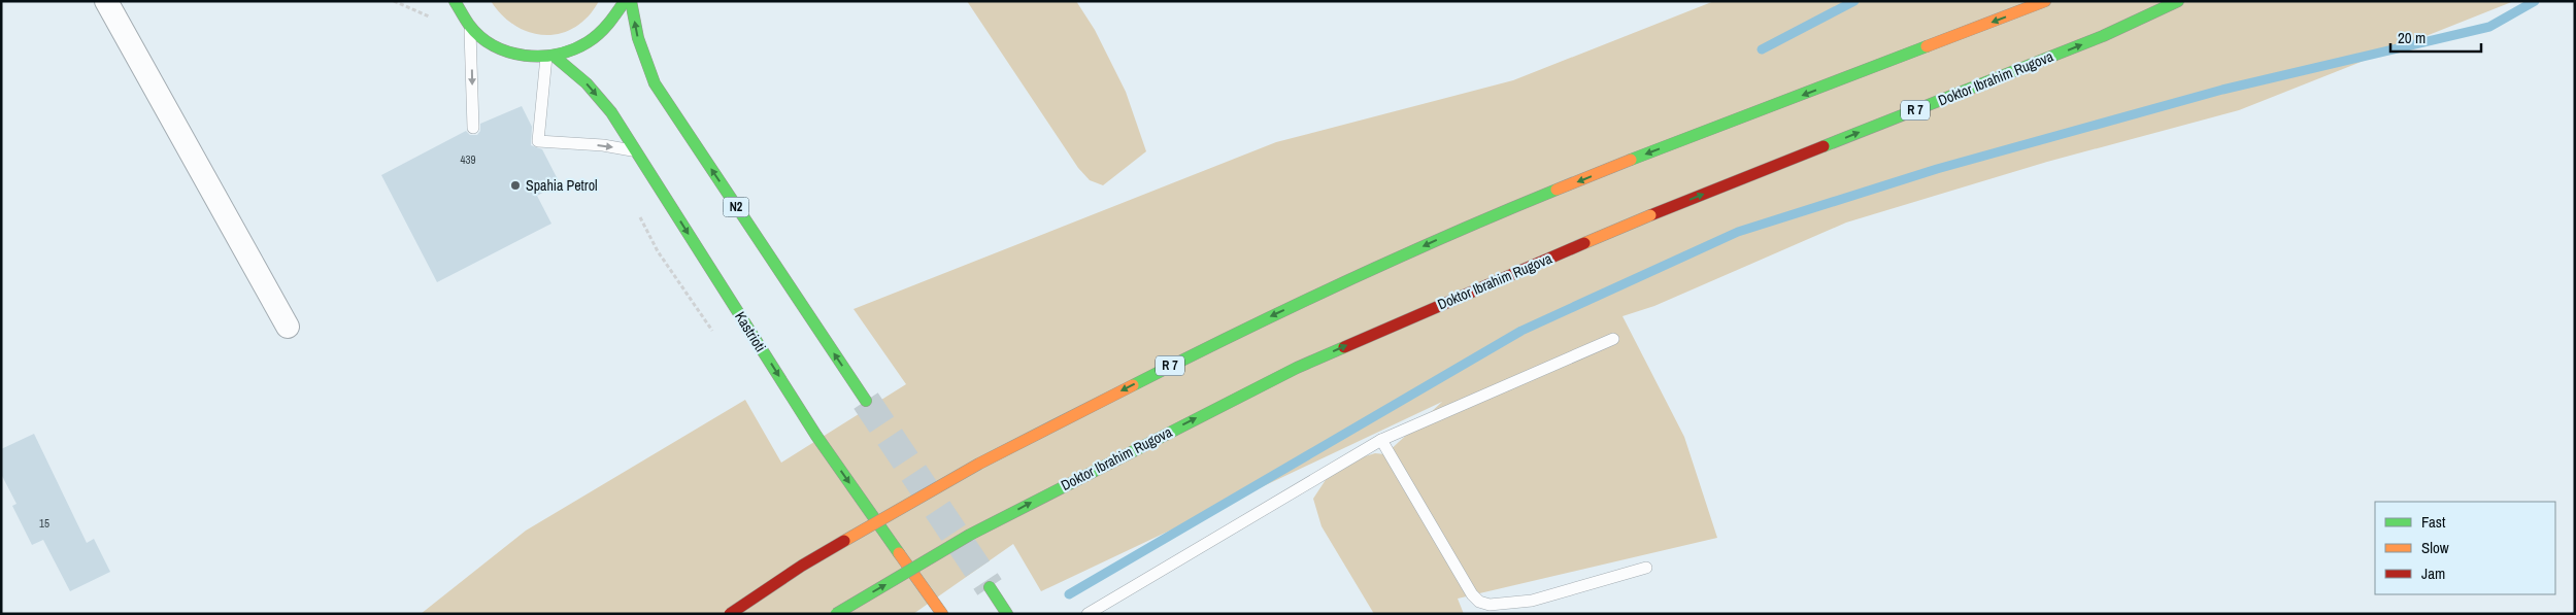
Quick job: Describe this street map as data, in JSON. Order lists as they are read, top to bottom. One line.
{"streets":{"highway":["Doktor Ibrahim Rugova","R 7","N2","Kastrioti"]},"places":["Spahia Petrol"],"house_numbers":["439","15"],"legend":["Fast","Slow","Jam"],"scale_bar":"20 m"}
